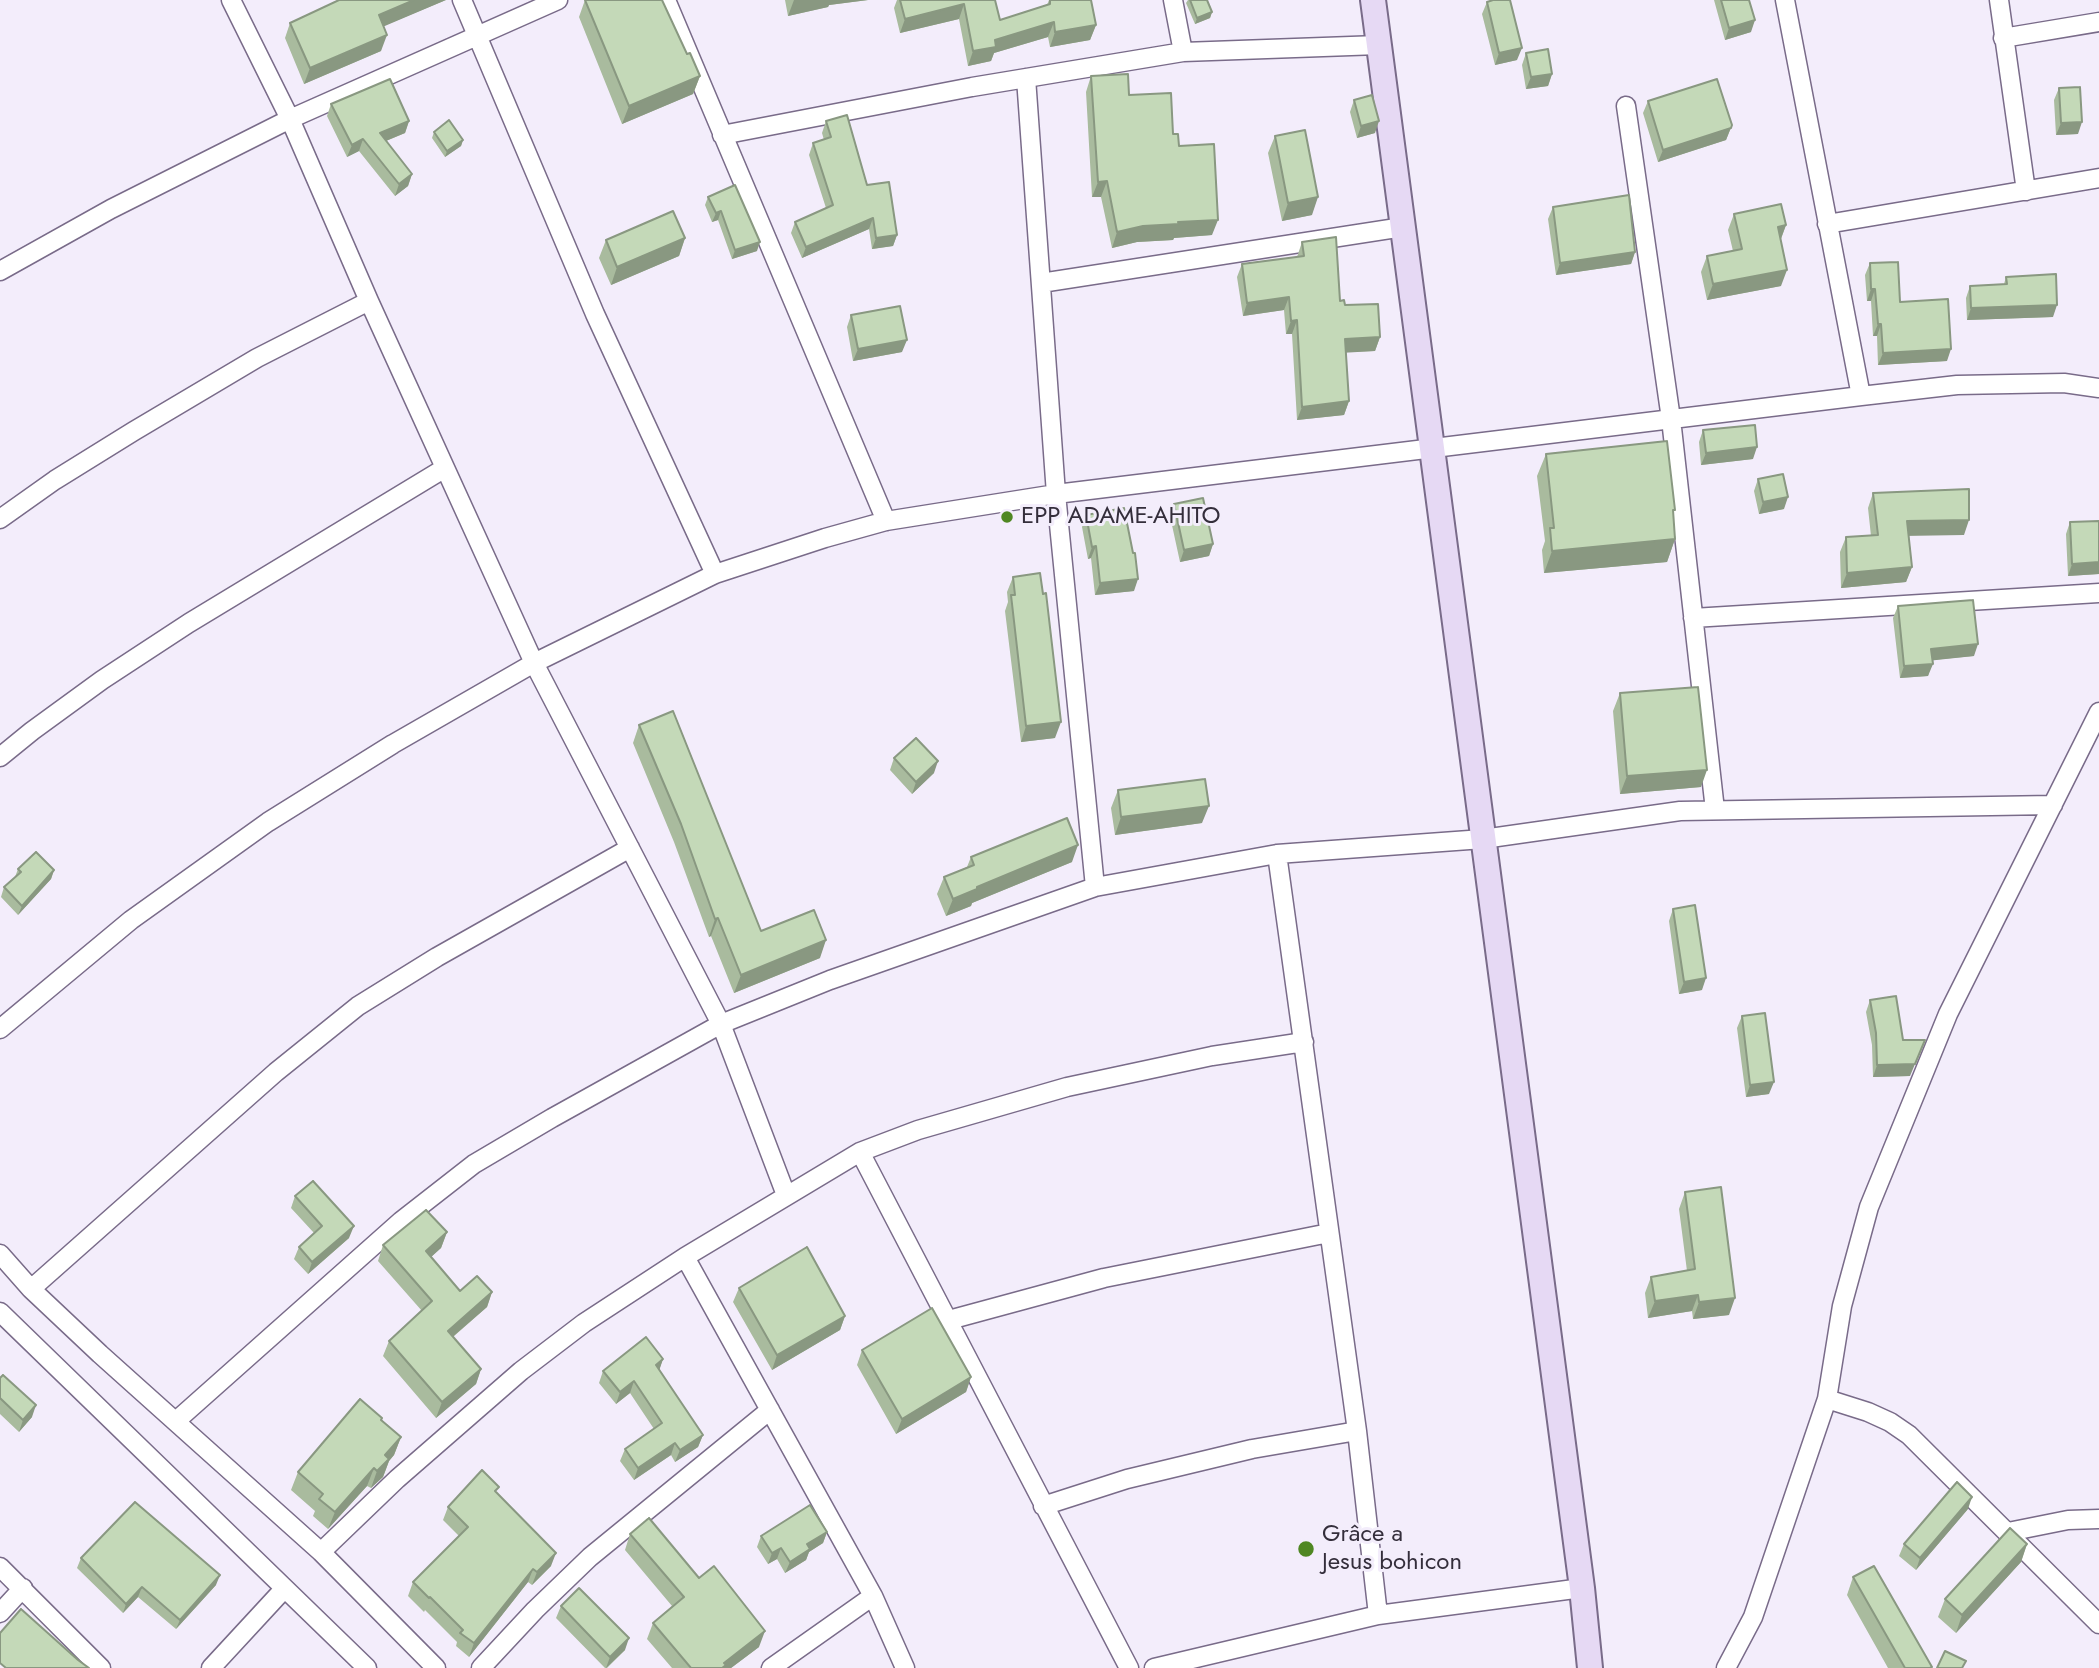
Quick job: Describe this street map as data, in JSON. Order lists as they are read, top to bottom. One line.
{"places":["EPP ADAME-AHITO","Grâce a Jesus bohicon"]}
